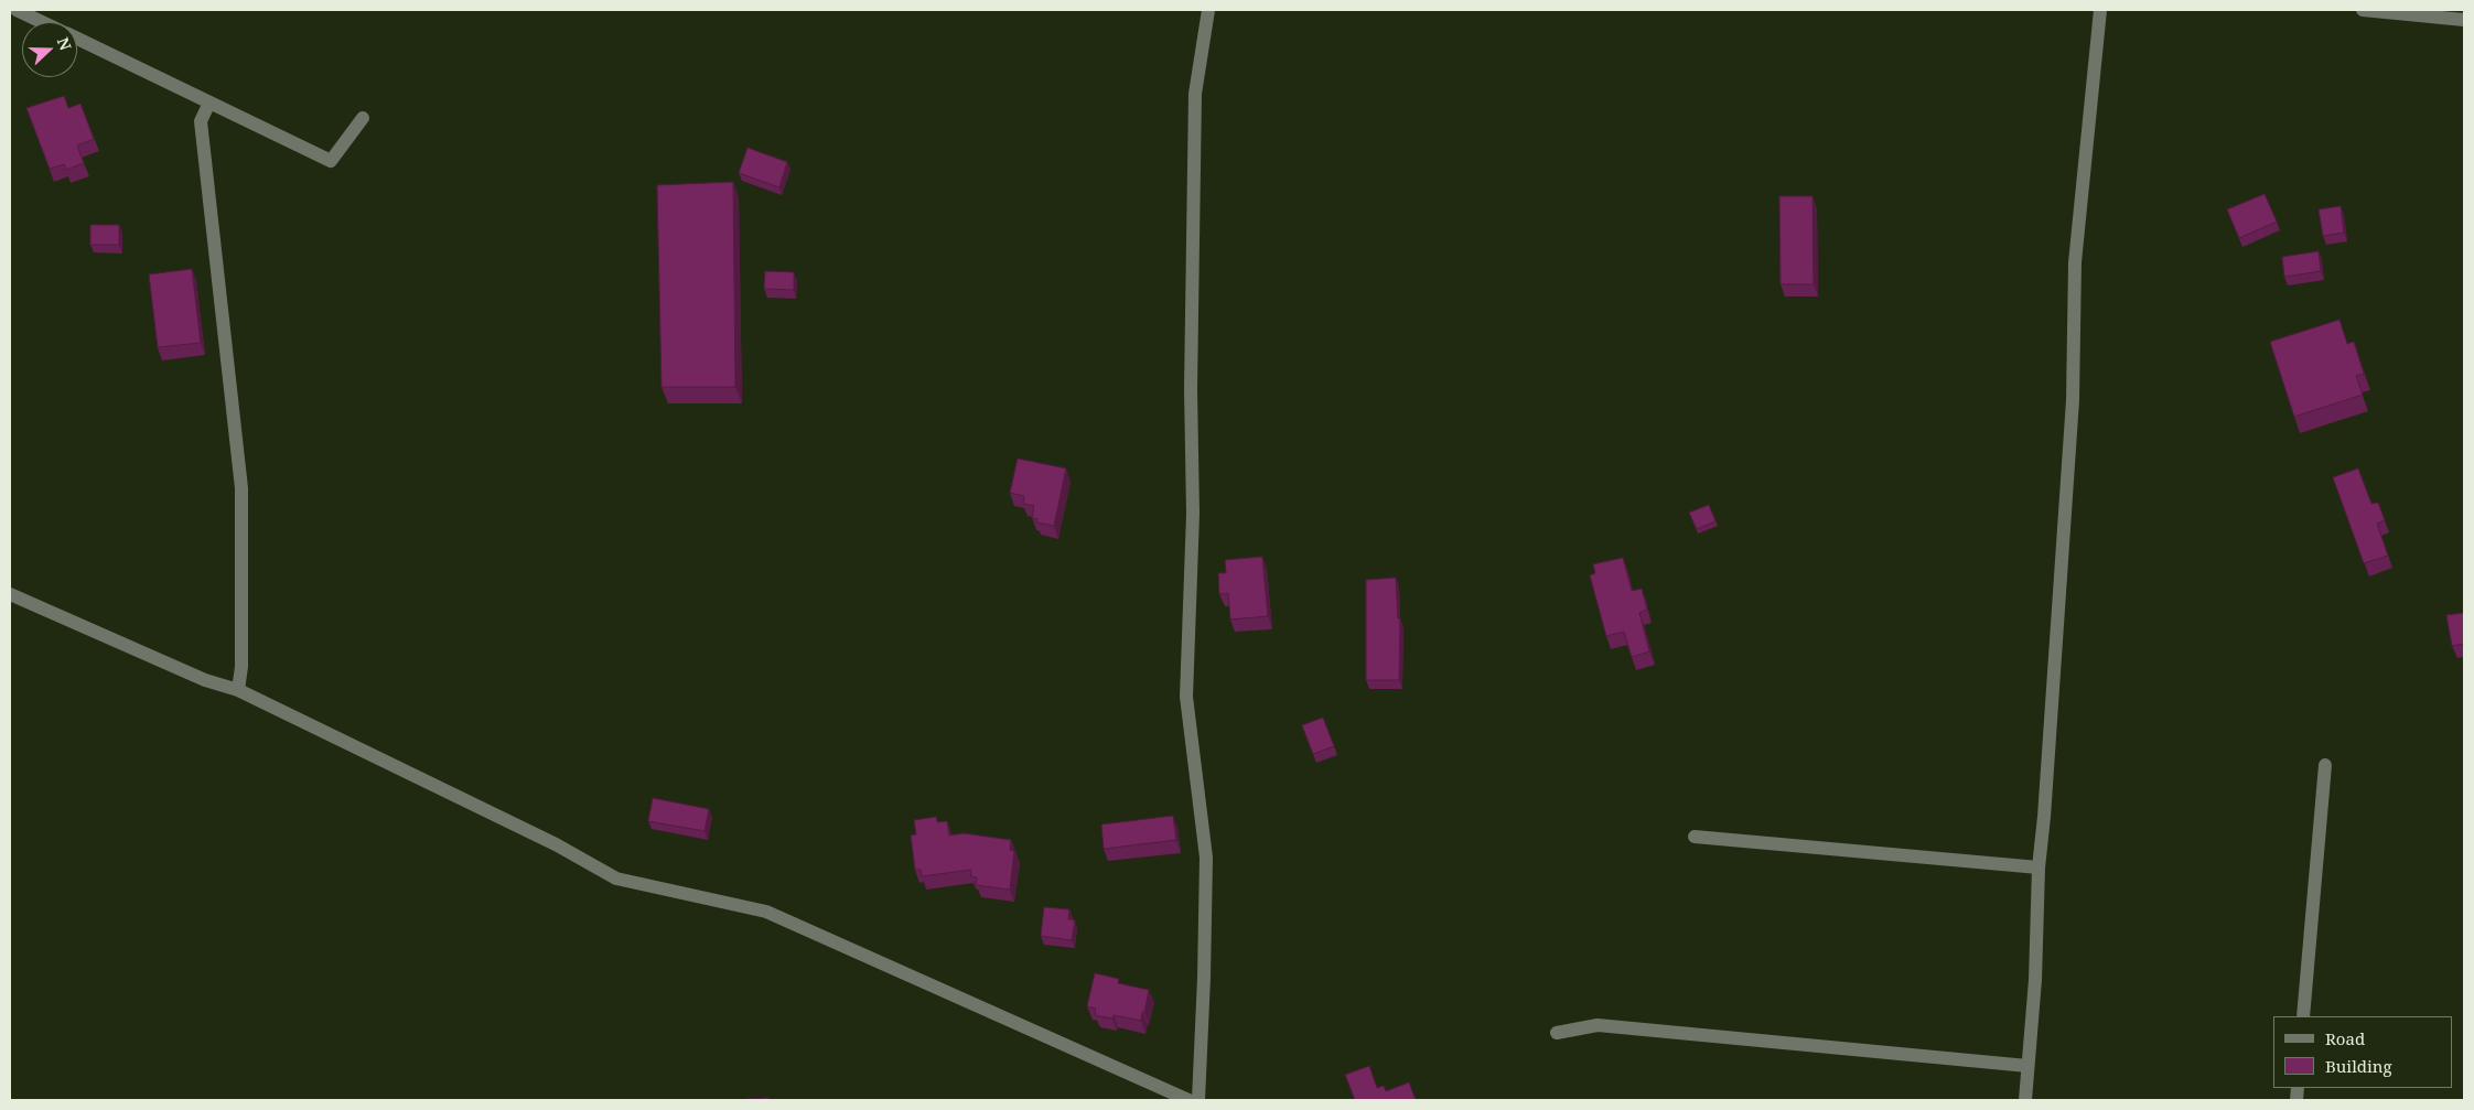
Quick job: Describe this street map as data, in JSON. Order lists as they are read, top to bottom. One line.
{"legend":["Road","Building"],"north":"right"}
